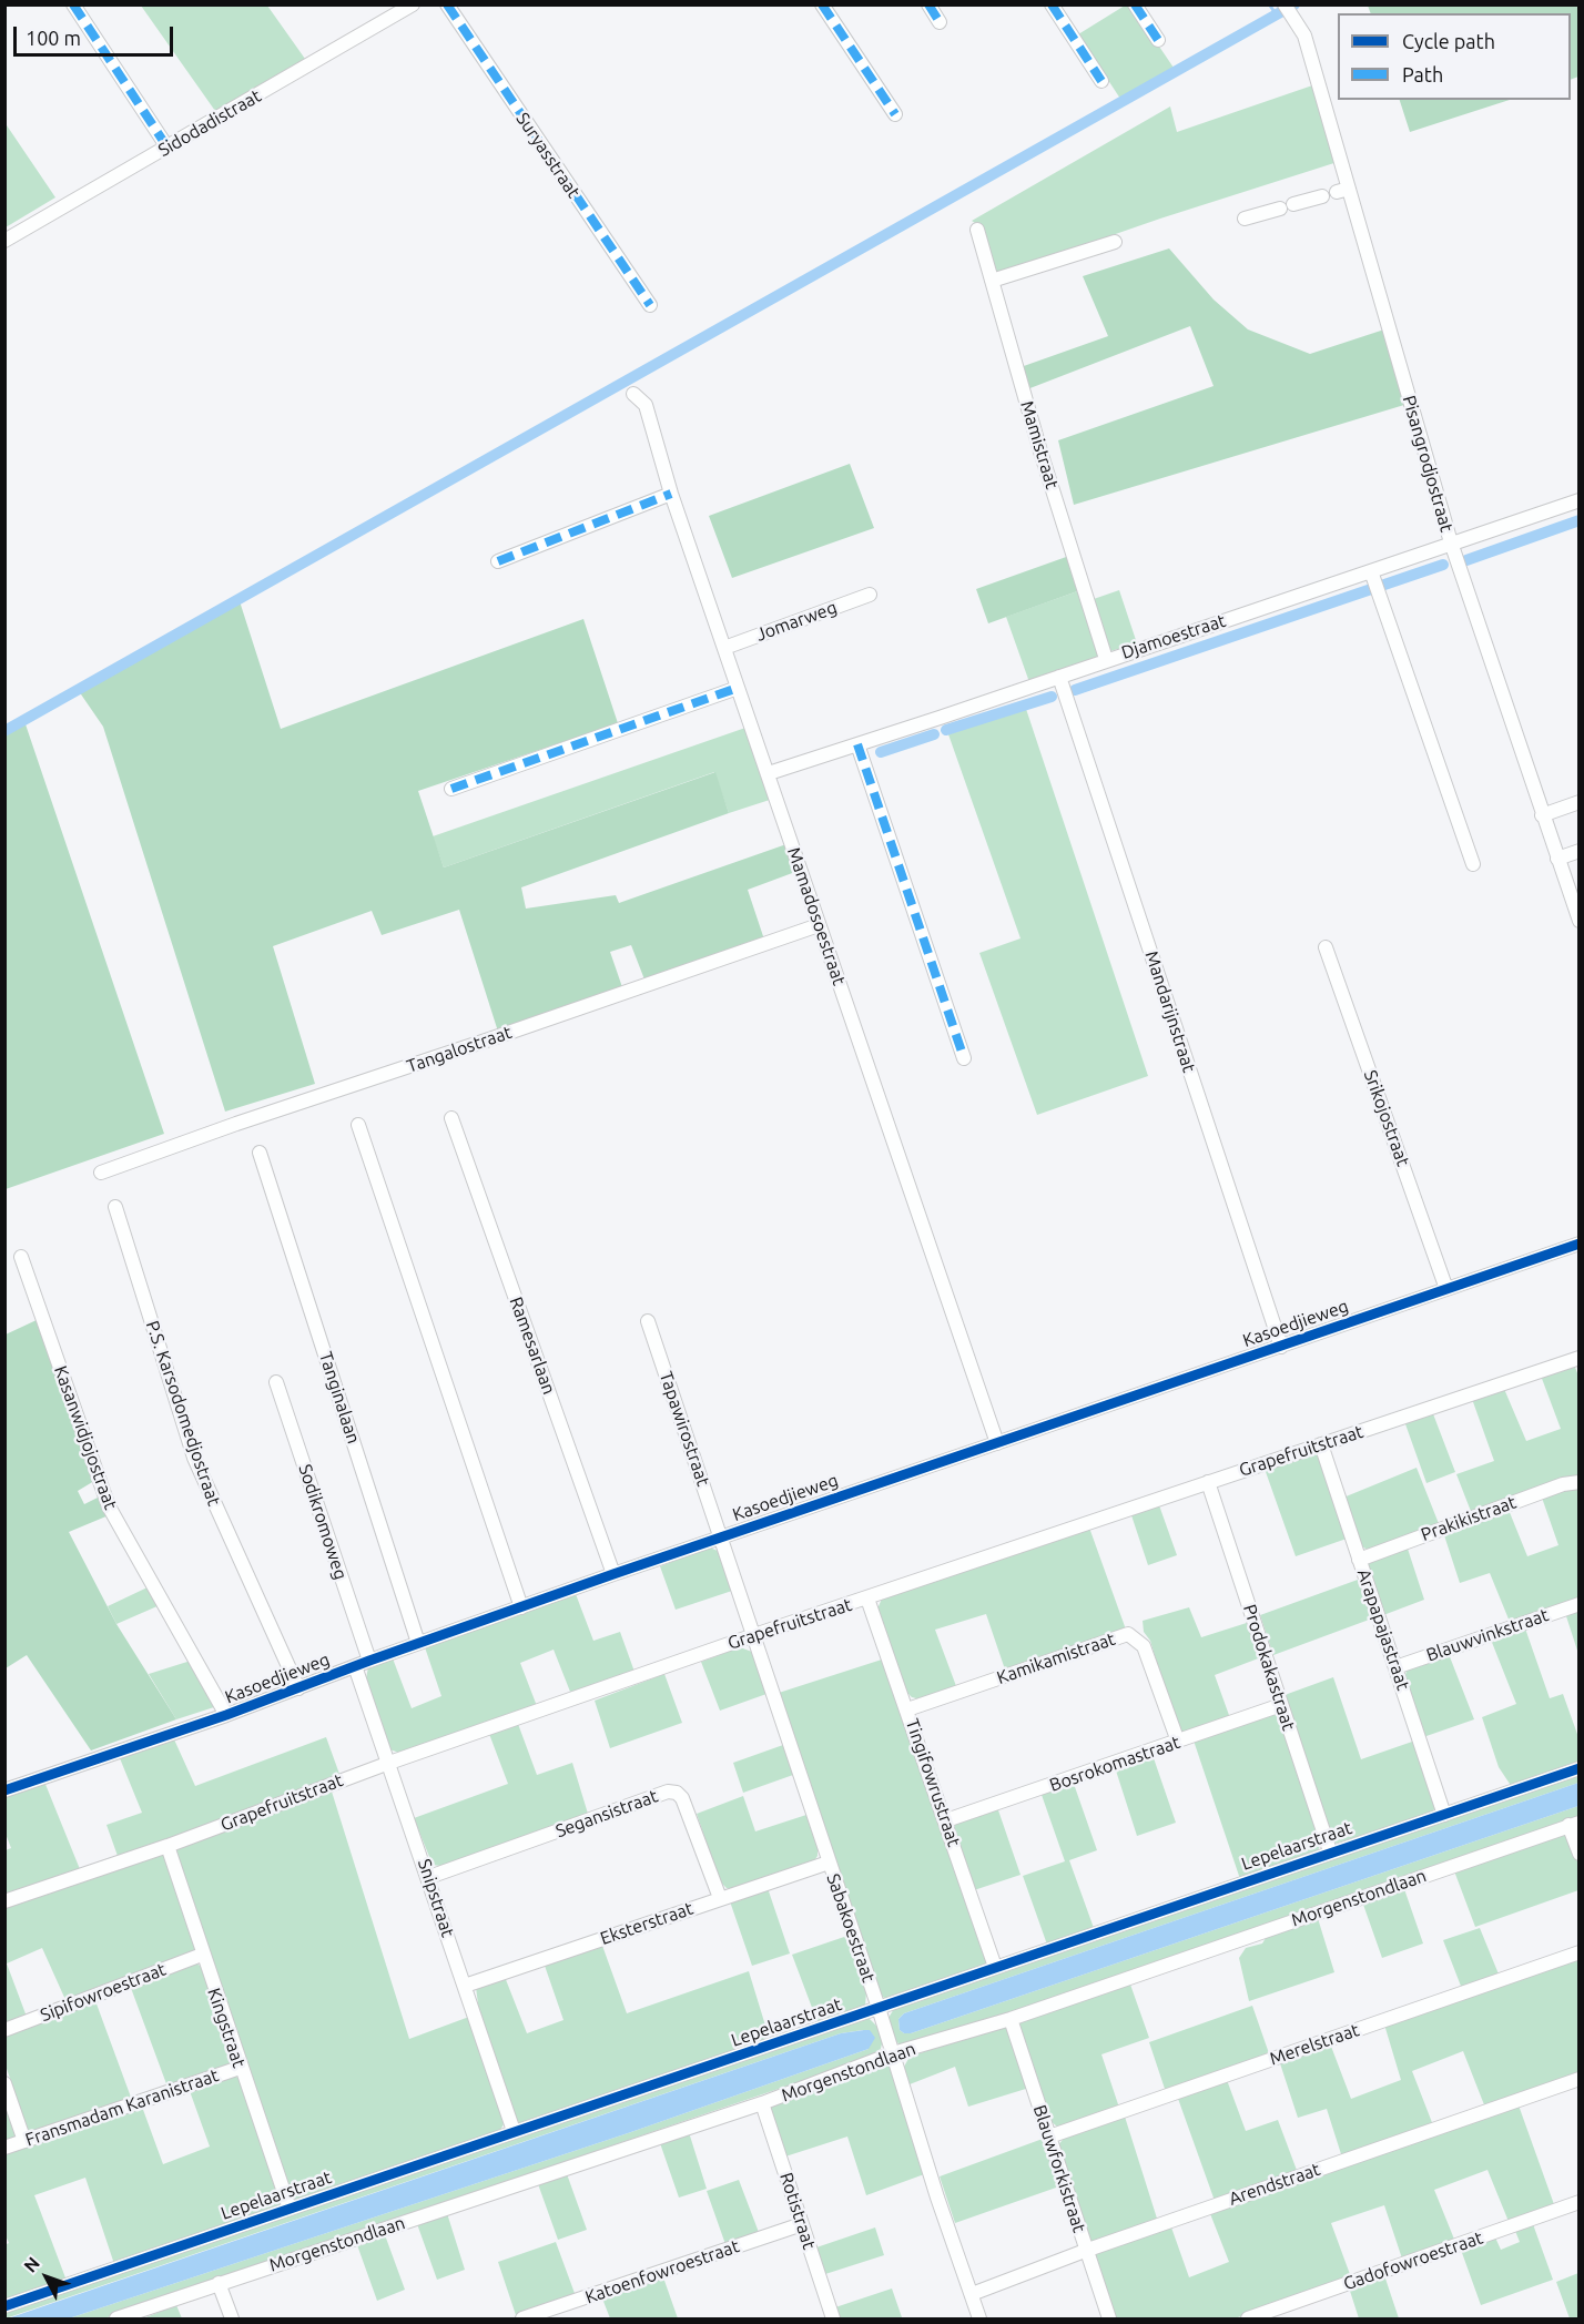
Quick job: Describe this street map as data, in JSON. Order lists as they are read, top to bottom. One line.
{"streets":{"street":["Sidodadistraat","Suryasstraat","Mamistraat","Pisangrodjostraat","Jomarweg","Djamoestraat","Mamadosoestraat","Mandarijnstraat","Tangalostraat","Srikojostraat","Kasoedjieweg","Ramesarlaan","Tanginalaan","P.S. Karsodomedjostraat","Tapawirostraat","Kasanwidjojostraat","Grapefruitstraat","Prakikistraat","Sodikromoweg","Arapapajastraat","Blauwvinkstraat","Kamikamistraat","Prodokakastraat","Bosrokomastraat","Tingifowrustraat","Segansistraat","Lepelaarstraat","Snipstraat","Morgenstondlaan","Eksterstraat","Sabakoestraat","Sipifowroestraat","Kingstraat","Merelstraat","Fransmadam Karanistraat","Blauwforkistraat","Arendstraat","Rotistraat","Gadofowroestraat","Katoenfowroestraat"]},"crossings":[["Mamistraat","Djamoestraat"],["Pisangrodjostraat","Djamoestraat"],["Jomarweg","Mamadosoestraat"],["Djamoestraat","Mamadosoestraat"],["Djamoestraat","Mandarijnstraat"],["Mamadosoestraat","Tangalostraat"],["Mamadosoestraat","Kasoedjieweg"],["Mandarijnstraat","Kasoedjieweg"],["Srikojostraat","Kasoedjieweg"],["Kasoedjieweg","Ramesarlaan"],["Kasoedjieweg","Tanginalaan"],["Kasoedjieweg","P.S. Karsodomedjostraat"],["Kasoedjieweg","Tapawirostraat"],["Kasoedjieweg","Kasanwidjojostraat"],["Kasoedjieweg","Sodikromoweg"],["Kasoedjieweg","Snipstraat"],["Kasoedjieweg","Sabakoestraat"],["Tapawirostraat","Sabakoestraat"],["Grapefruitstraat","Arapapajastraat"],["Grapefruitstraat","Prodokakastraat"],["Grapefruitstraat","Tingifowrustraat"],["Grapefruitstraat","Snipstraat"],["Grapefruitstraat","Sabakoestraat"],["Grapefruitstraat","Kingstraat"],["Prakikistraat","Arapapajastraat"],["Arapapajastraat","Blauwvinkstraat"],["Arapapajastraat","Lepelaarstraat"],["Kamikamistraat","Bosrokomastraat"],["Kamikamistraat","Tingifowrustraat"],["Prodokakastraat","Bosrokomastraat"],["Prodokakastraat","Lepelaarstraat"],["Bosrokomastraat","Tingifowrustraat"],["Tingifowrustraat","Lepelaarstraat"],["Segansistraat","Snipstraat"],["Segansistraat","Eksterstraat"],["Lepelaarstraat","Snipstraat"],["Lepelaarstraat","Sabakoestraat"],["Lepelaarstraat","Kingstraat"],["Snipstraat","Eksterstraat"],["Morgenstondlaan","Sabakoestraat"],["Morgenstondlaan","Blauwforkistraat"],["Morgenstondlaan","Rotistraat"],["Eksterstraat","Sabakoestraat"],["Sabakoestraat","Arendstraat"],["Sipifowroestraat","Kingstraat"],["Kingstraat","Fransmadam Karanistraat"],["Merelstraat","Blauwforkistraat"],["Blauwforkistraat","Arendstraat"],["Rotistraat","Katoenfowroestraat"]],"legend":["Cycle path","Path"],"scale_bar":"100 m","north":"top left"}
